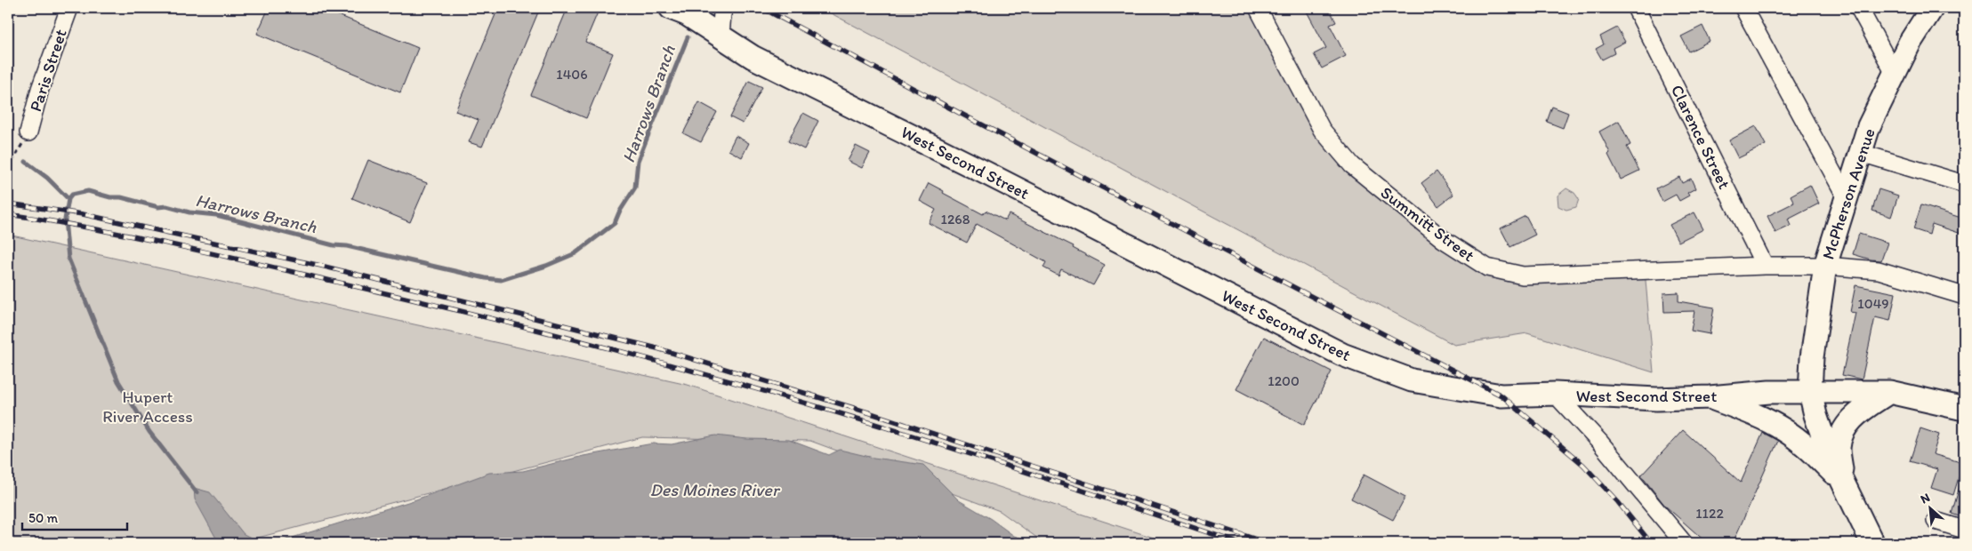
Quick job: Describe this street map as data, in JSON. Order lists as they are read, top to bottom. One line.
{"streets":{"main road":["West Second Street","McPherson Avenue"],"street":["Paris Street","Clarence Street","Summitt Street"]},"crossings":[["Clarence Street","Summitt Street"],["West Second Street","McPherson Avenue"],["McPherson Avenue","Summitt Street"]],"water":["Harrows Branch","Des Moines River"],"parks":["Hupert River Access"],"house_numbers":["1406","1268","1049","1200","1122"],"scale_bar":"50 m","north":"top left"}
